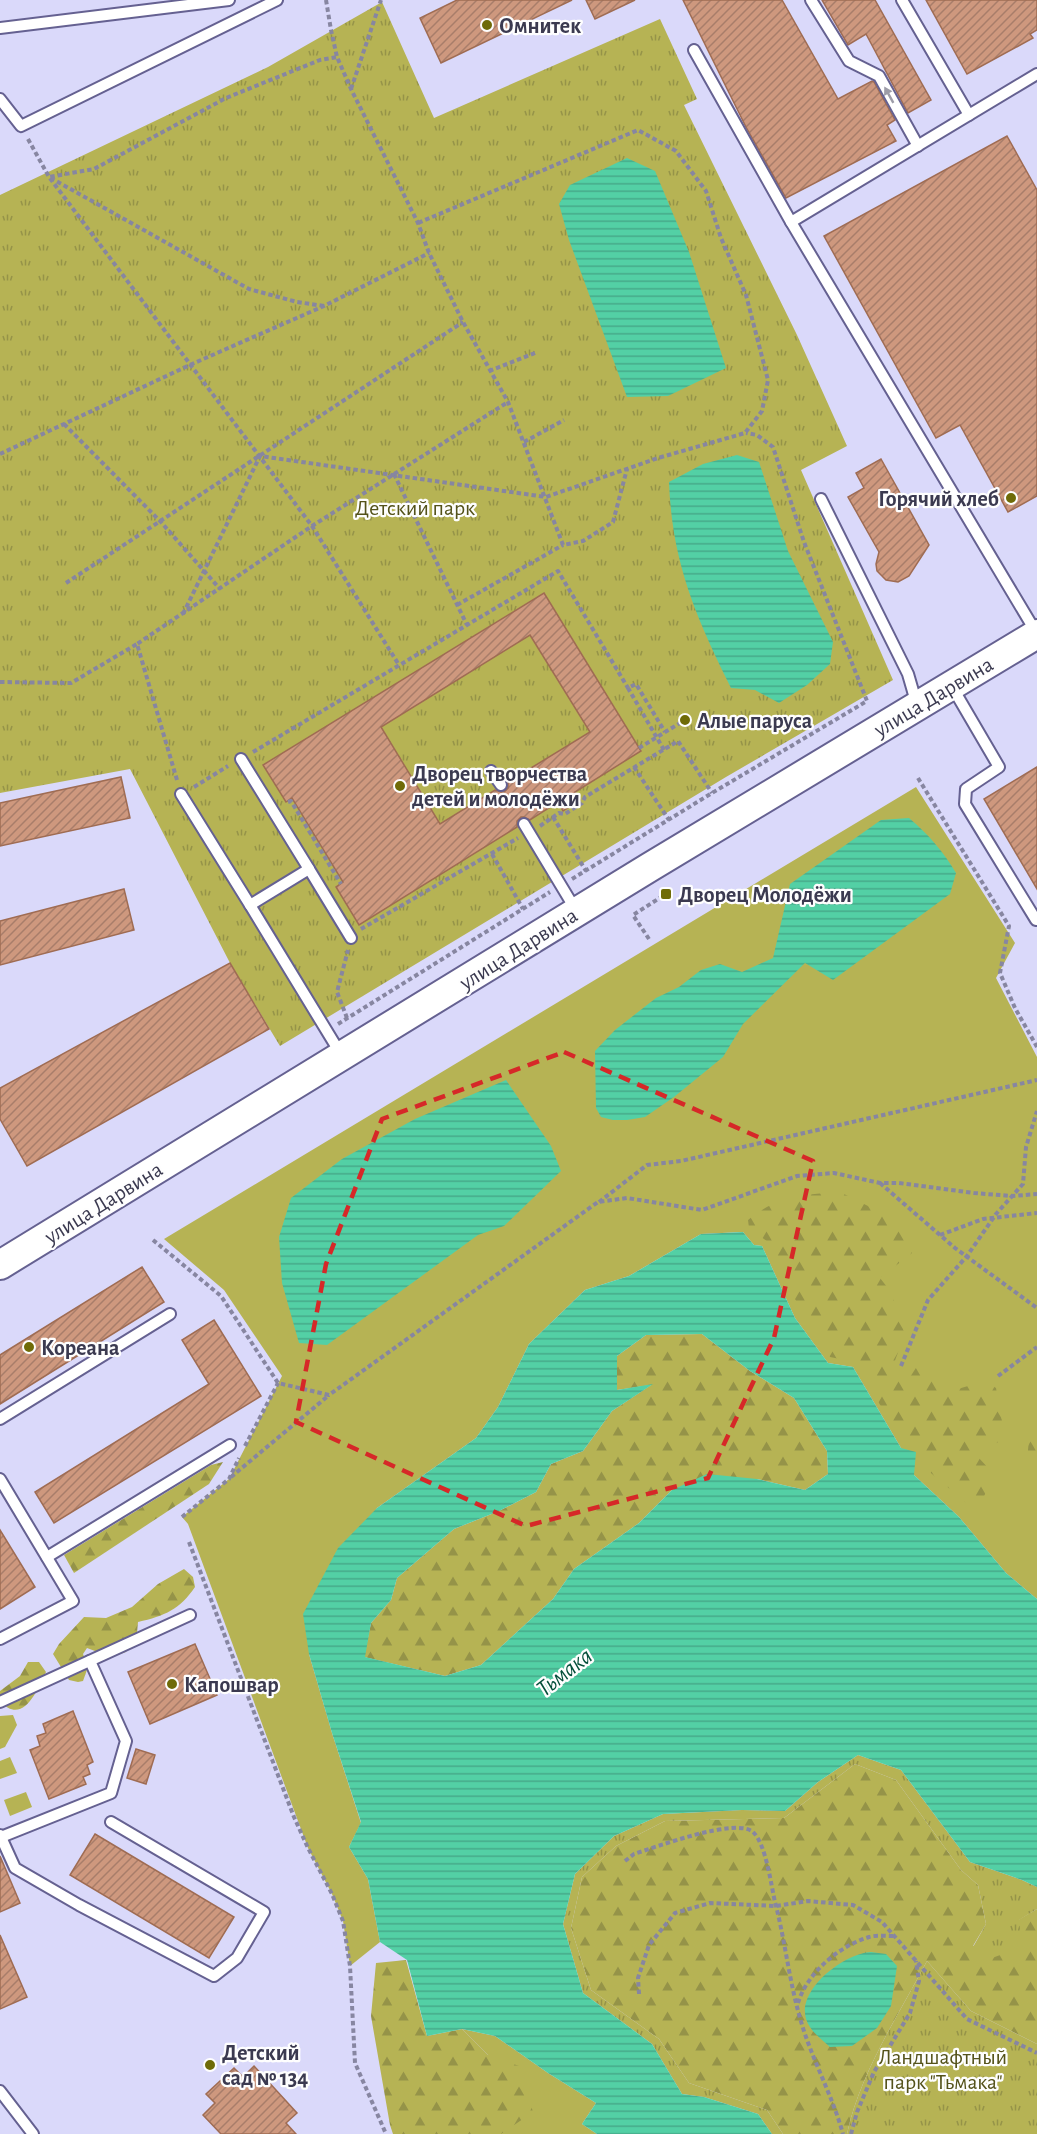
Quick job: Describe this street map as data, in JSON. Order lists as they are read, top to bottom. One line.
{"streets":{"main road":["улица Дарвина"]},"water":["Тьмака"],"parks":["Детский парк","Ландшафтный парк \"Тьмака\""],"places":{"other":["Омнитек","Горячий хлеб","Алые паруса","Дворец творчества детей и молодёжи","Кореана","Капошвар","Детский сад № 134"],"transit":["Дворец Молодёжи"]}}
